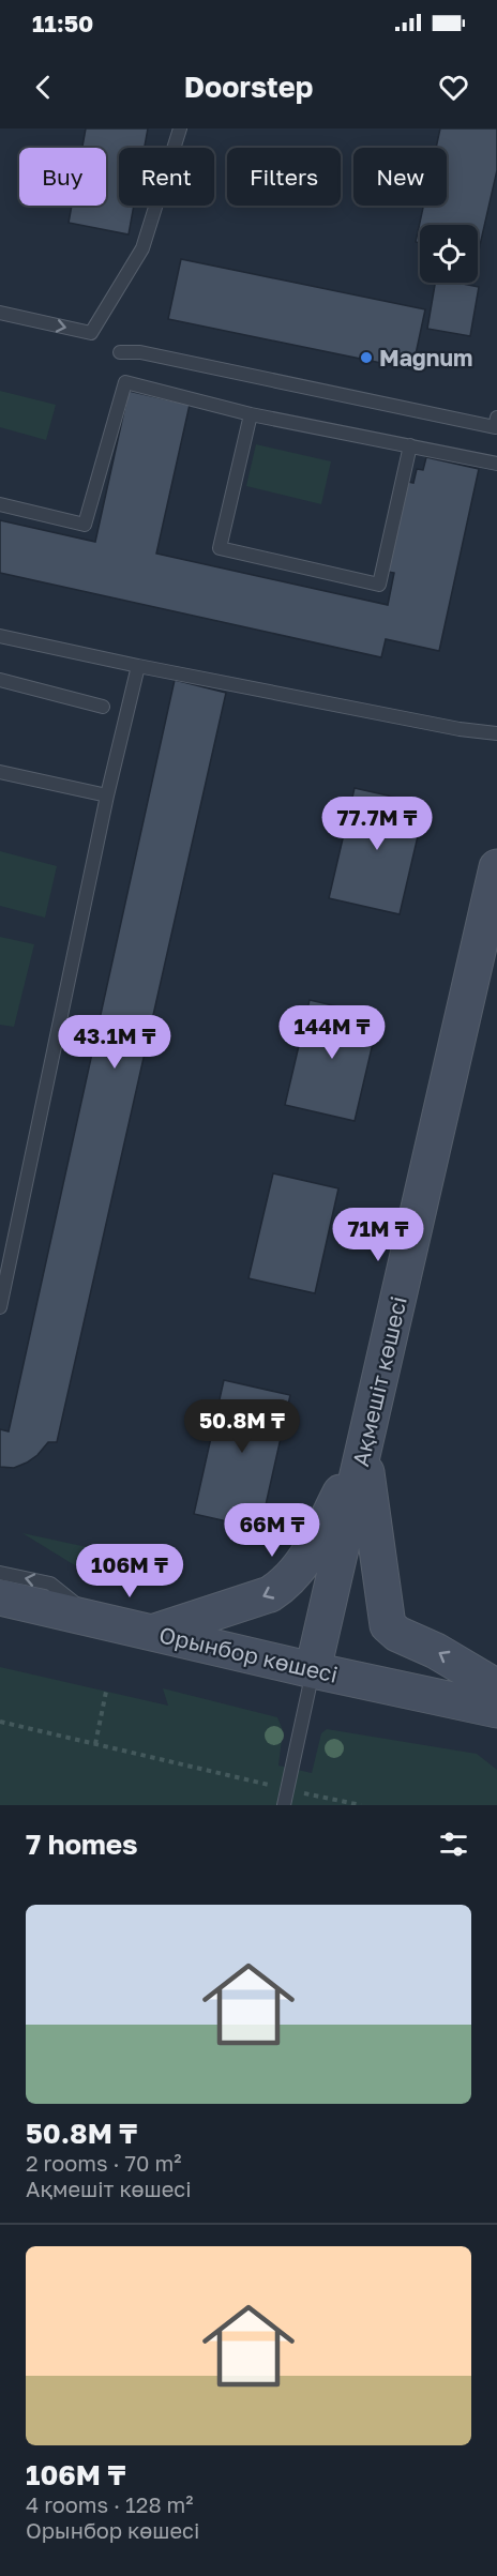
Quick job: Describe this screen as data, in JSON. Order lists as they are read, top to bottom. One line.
{"streets":{"street":["Ақмешіт көшесі","Орынбор көшесі"]},"crossings":[["Ақмешіт көшесі","Орынбор көшесі"]],"places":["Magnum"],"page":{"status":"11:50","header":"Doorstep","chip":["Buy","Rent","Filters","New"],"price":["77.7M ₸","144M ₸","43.1M ₸","71M ₸","50.8M ₸","66M ₸","106M ₸"],"heading":"7 homes","list":[{"name":"50.8M ₸","note":"2 rooms · 70 m² · Ақмешіт көшесі"},{"name":"106M ₸","note":"4 rooms · 128 m² · Орынбор көшесі"}]}}
